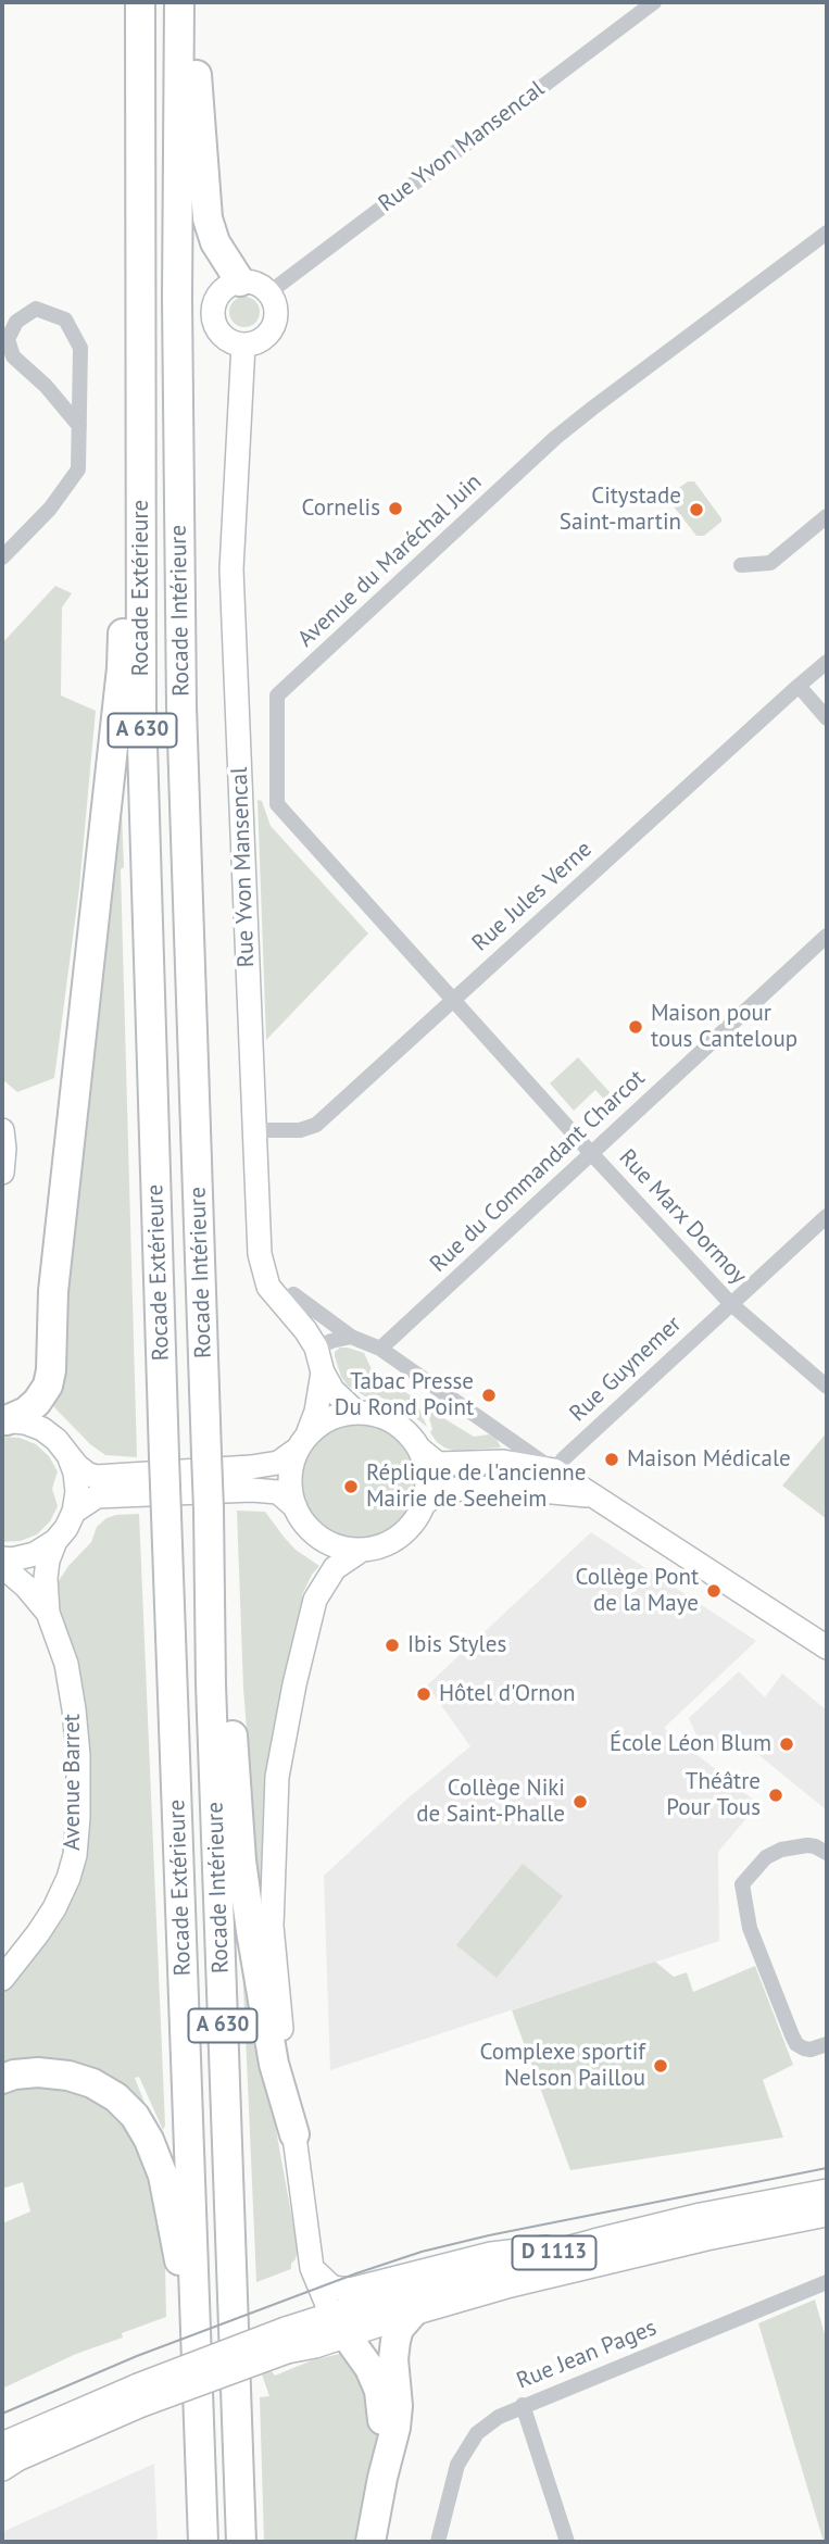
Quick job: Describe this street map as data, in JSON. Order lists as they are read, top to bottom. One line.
{"streets":{"highway":["Rocade Extérieure","Rocade Intérieure","A 630"],"main road":["D 1113"],"street":["Rue Yvon Mansencal","Avenue du Maréchal Juin","Rue Jules Verne","Rue du Commandant Charcot","Rue Marx Dormoy","Rue Guynemer","Avenue Barret","Rue Jean Pages"]},"crossings":[["Rue Yvon Mansencal","Rue Jules Verne"],["Avenue du Maréchal Juin","Rue Jules Verne"],["Avenue du Maréchal Juin","Rue Marx Dormoy"],["Rue Jules Verne","Rue Marx Dormoy"],["Rue du Commandant Charcot","Rue Marx Dormoy"],["Rue Marx Dormoy","Rue Guynemer"]],"places":["Cornelis","Citystade Saint-martin","Maison pour tous Canteloup","Tabac Presse Du Rond Point","Maison Médicale","Réplique de l'ancienne Mairie de Seeheim","Collège Pont de la Maye","Ibis Styles","Hôtel d'Ornon","École Léon Blum","Théâtre Pour Tous","Collège Niki de Saint-Phalle","Complexe sportif Nelson Paillou"]}
